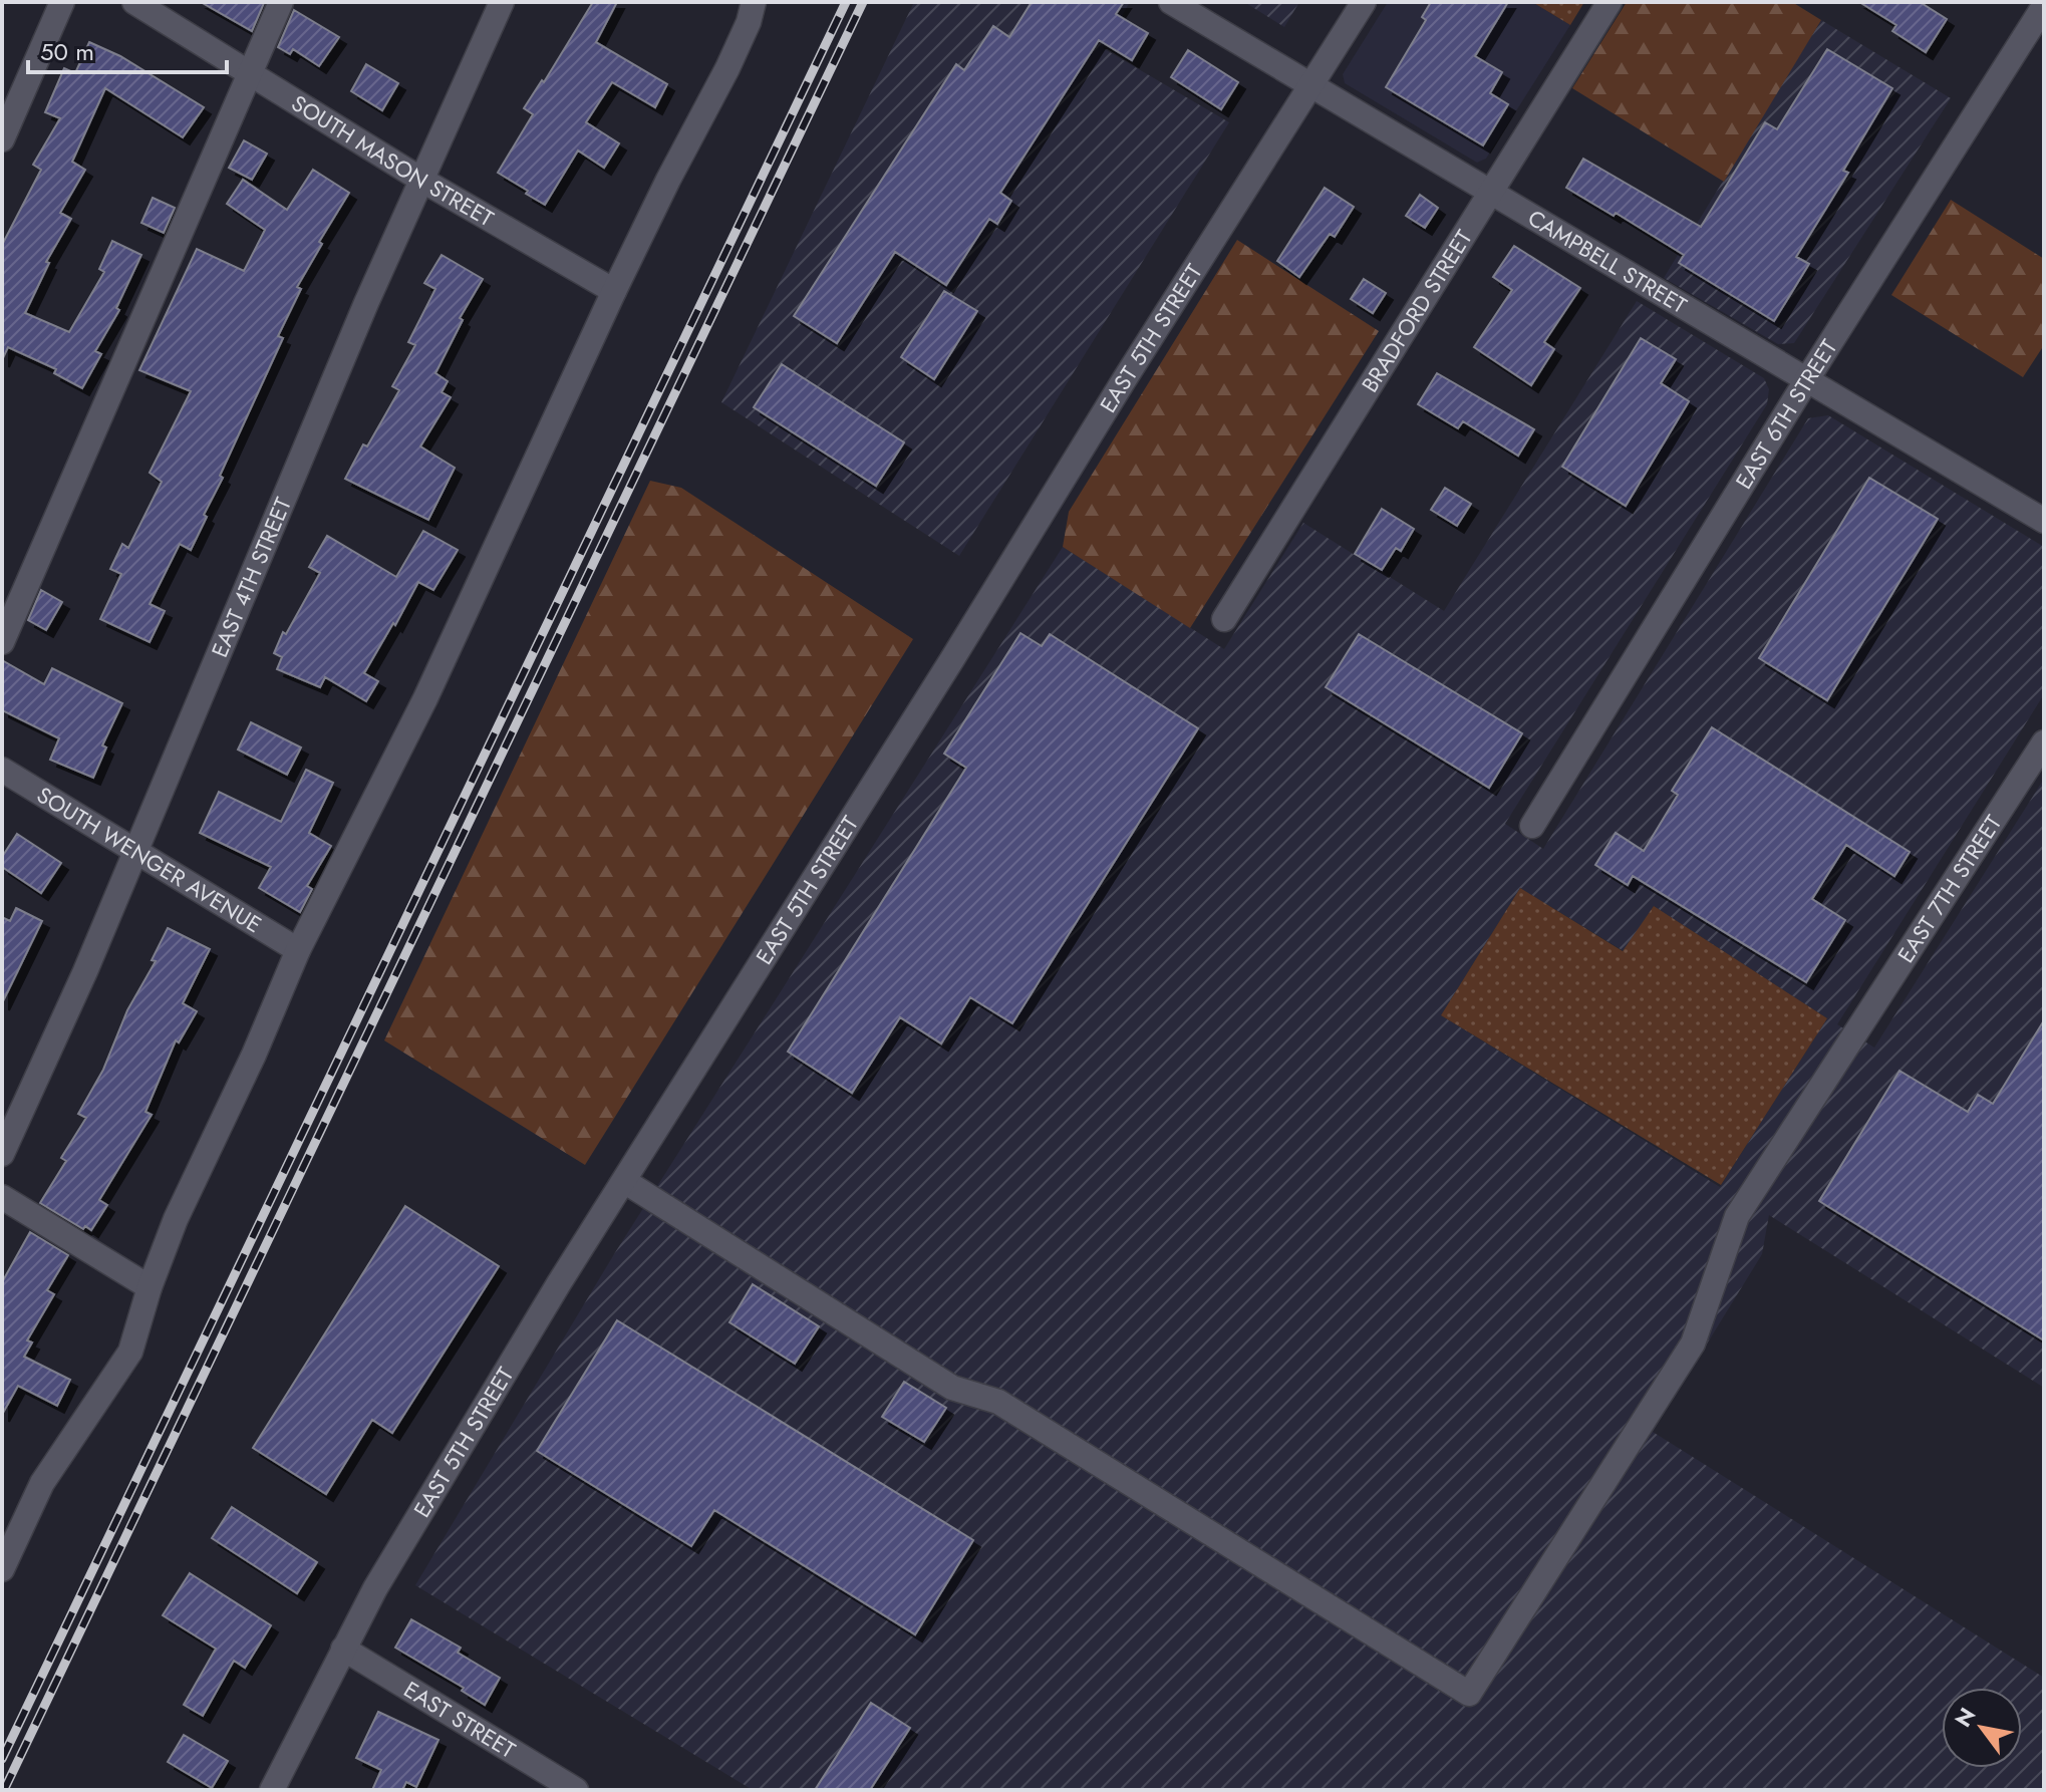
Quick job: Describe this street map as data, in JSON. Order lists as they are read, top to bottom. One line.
{"streets":{"street":["SOUTH MASON STREET","CAMPBELL STREET","BRADFORD STREET","EAST 5TH STREET","EAST 6TH STREET","EAST 4TH STREET","SOUTH WENGER AVENUE","EAST 7TH STREET","EAST STREET"]},"crossings":[["SOUTH MASON STREET","EAST 4TH STREET"],["CAMPBELL STREET","BRADFORD STREET"],["CAMPBELL STREET","EAST 5TH STREET"],["CAMPBELL STREET","EAST 6TH STREET"],["EAST 5TH STREET","EAST 7TH STREET"],["EAST 5TH STREET","EAST STREET"],["EAST 4TH STREET","SOUTH WENGER AVENUE"]],"scale_bar":"50 m","north":"top left"}
